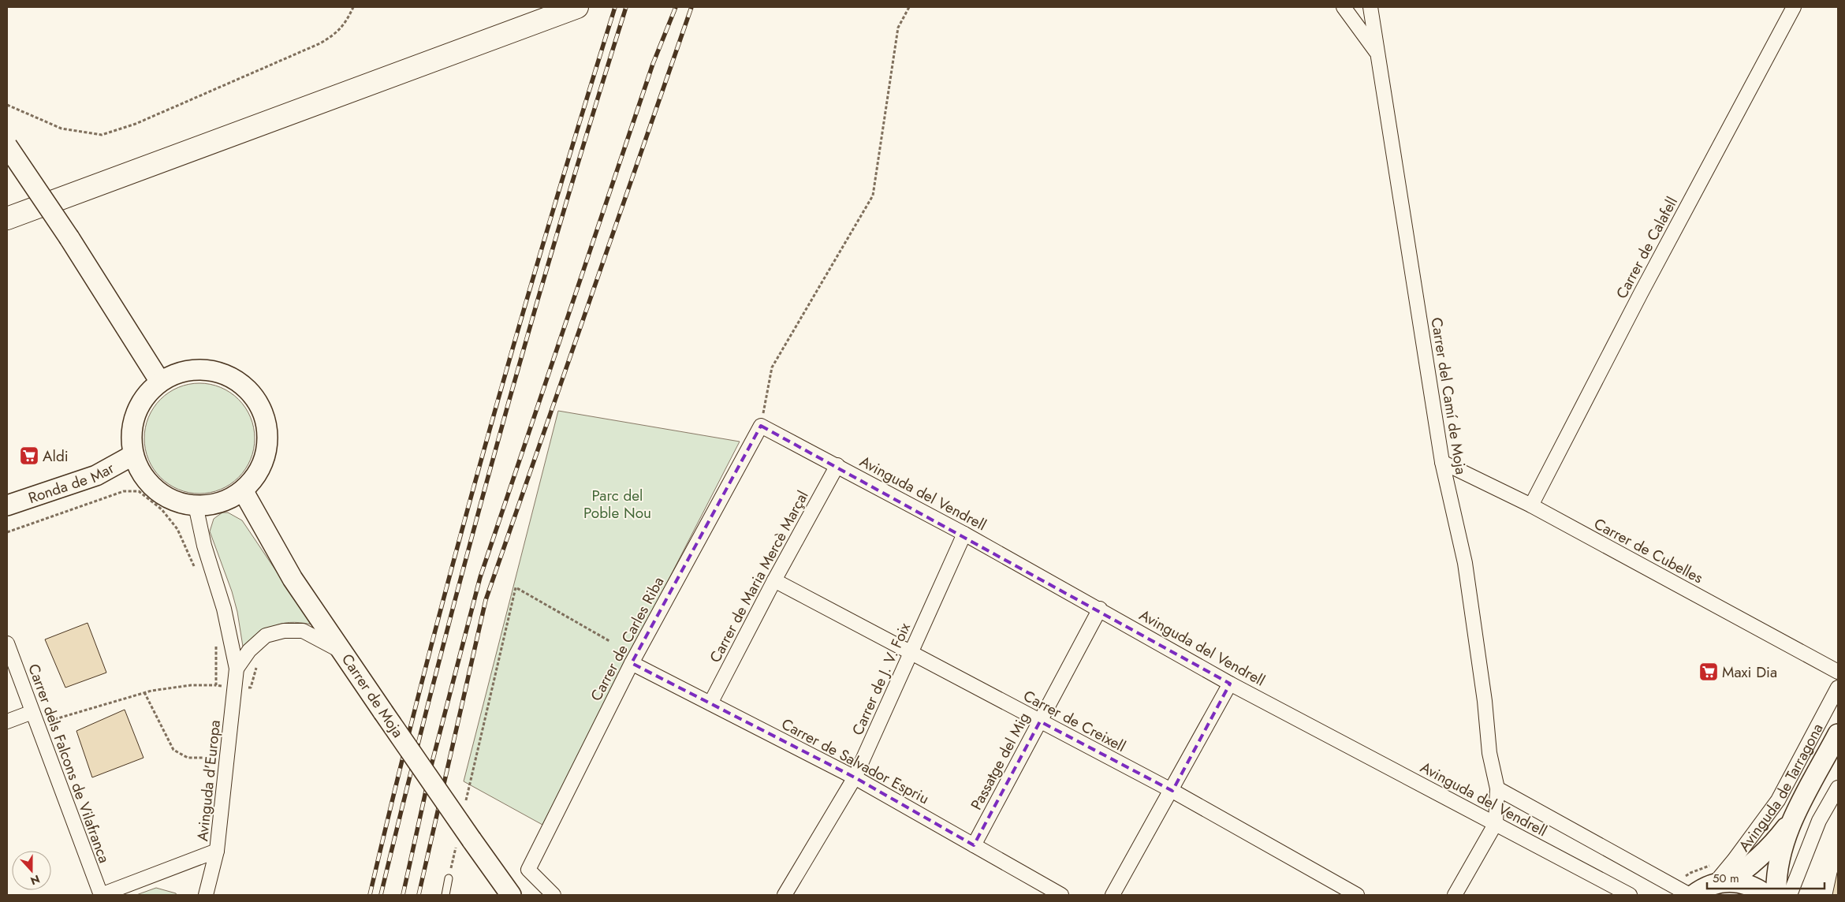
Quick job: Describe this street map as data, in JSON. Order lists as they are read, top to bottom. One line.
{"streets":{"street":["Carrer de Calafell","Carrer del Camí de Moja","Ronda de Mar","Avinguda del Vendrell","Carrer de Cubelles","Carrer de Maria Mercè Marçal","Carrer de Carles Riba","Carrer de J. V. Foix","Carrer de Moja","Carrer de Creixell","Carrer de Salvador Espriu","Passatge del Mig","Carrer dels Falcons de Vilafranca","Avinguda d'Europa","Avinguda de Tarragona"]},"crossings":[["Carrer de Calafell","Carrer de Cubelles"],["Carrer del Camí de Moja","Avinguda del Vendrell"],["Carrer del Camí de Moja","Carrer de Cubelles"],["Ronda de Mar","Carrer de Moja"],["Ronda de Mar","Avinguda d'Europa"],["Avinguda del Vendrell","Carrer de Maria Mercè Marçal"],["Avinguda del Vendrell","Carrer de Carles Riba"],["Avinguda del Vendrell","Carrer de J. V. Foix"],["Avinguda del Vendrell","Passatge del Mig"],["Carrer de Maria Mercè Marçal","Carrer de Creixell"],["Carrer de Maria Mercè Marçal","Carrer de Salvador Espriu"],["Carrer de Carles Riba","Carrer de Salvador Espriu"],["Carrer de J. V. Foix","Carrer de Creixell"],["Carrer de J. V. Foix","Carrer de Salvador Espriu"],["Carrer de Moja","Avinguda d'Europa"],["Carrer de Creixell","Passatge del Mig"],["Carrer de Salvador Espriu","Passatge del Mig"]],"parks":["Parc del Poble Nou"],"places":{"supermarket":["Aldi","Maxi Dia"]},"scale_bar":"50 m","north":"bottom"}
